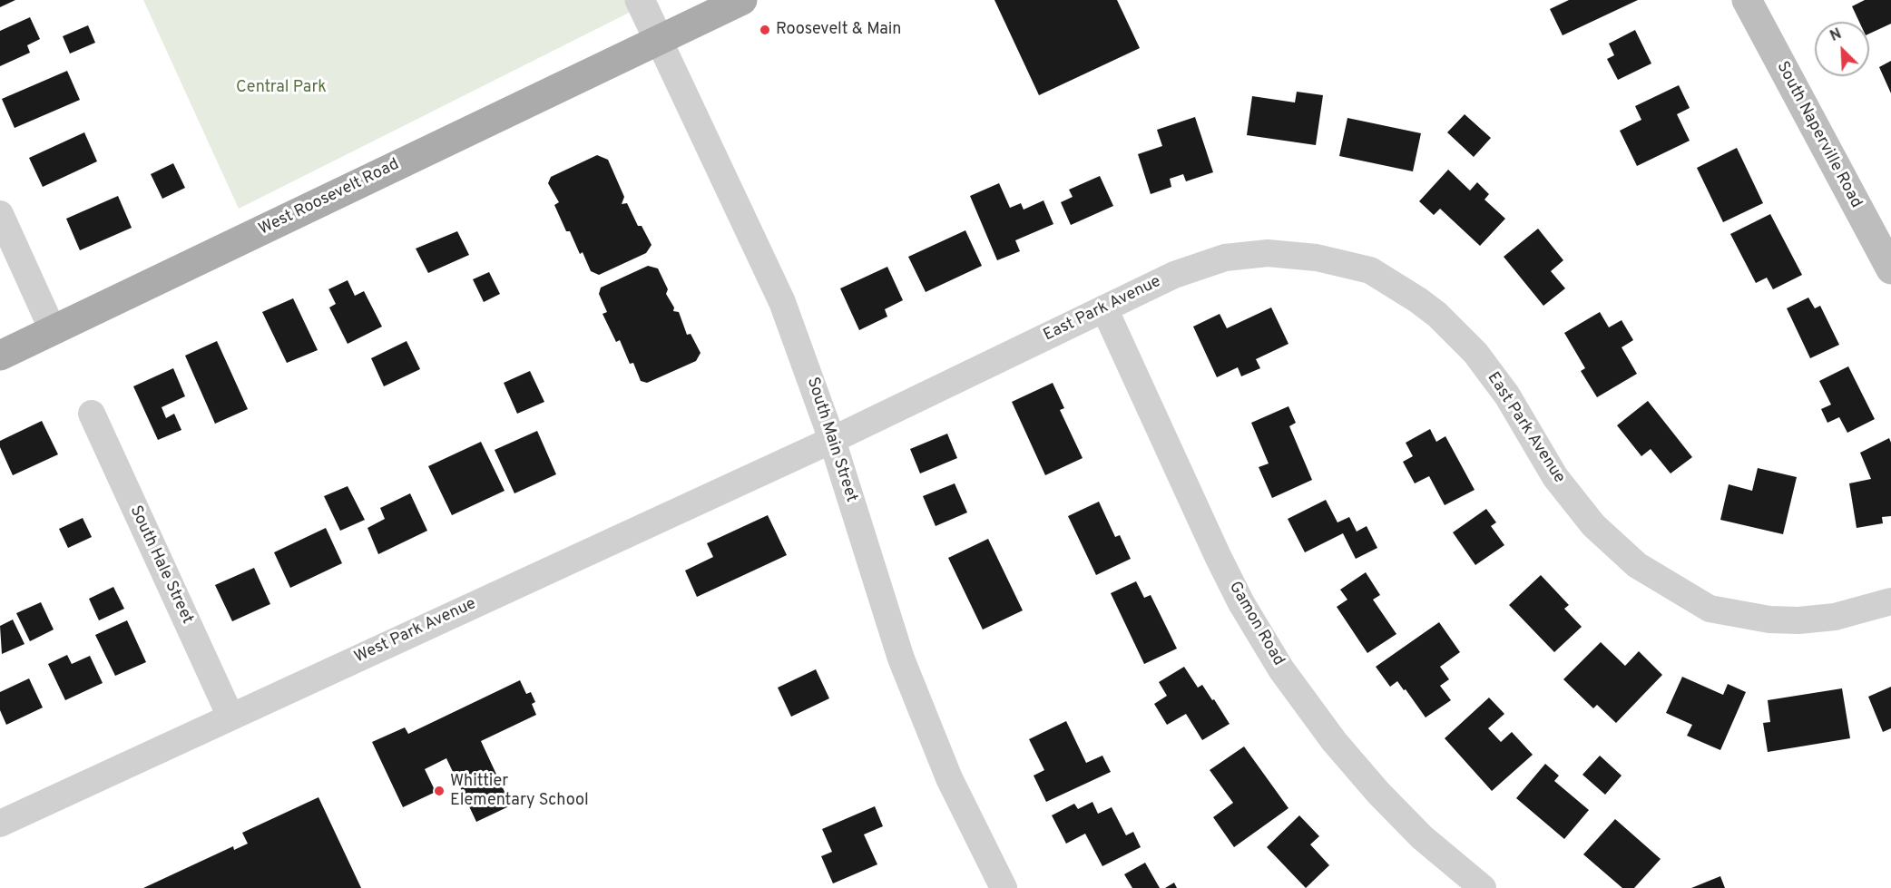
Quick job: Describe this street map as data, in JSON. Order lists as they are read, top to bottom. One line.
{"streets":{"main road":["South Naperville Road","West Roosevelt Road"],"street":["East Park Avenue","South Main Street","South Hale Street","Gamon Road","West Park Avenue"]},"crossings":[["West Roosevelt Road","South Main Street"],["East Park Avenue","South Main Street"],["East Park Avenue","Gamon Road"],["East Park Avenue","West Park Avenue"],["South Main Street","West Park Avenue"],["South Hale Street","West Park Avenue"]],"parks":["Central Park"],"places":["Roosevelt & Main","Whittier Elementary School"],"north":"top left"}
